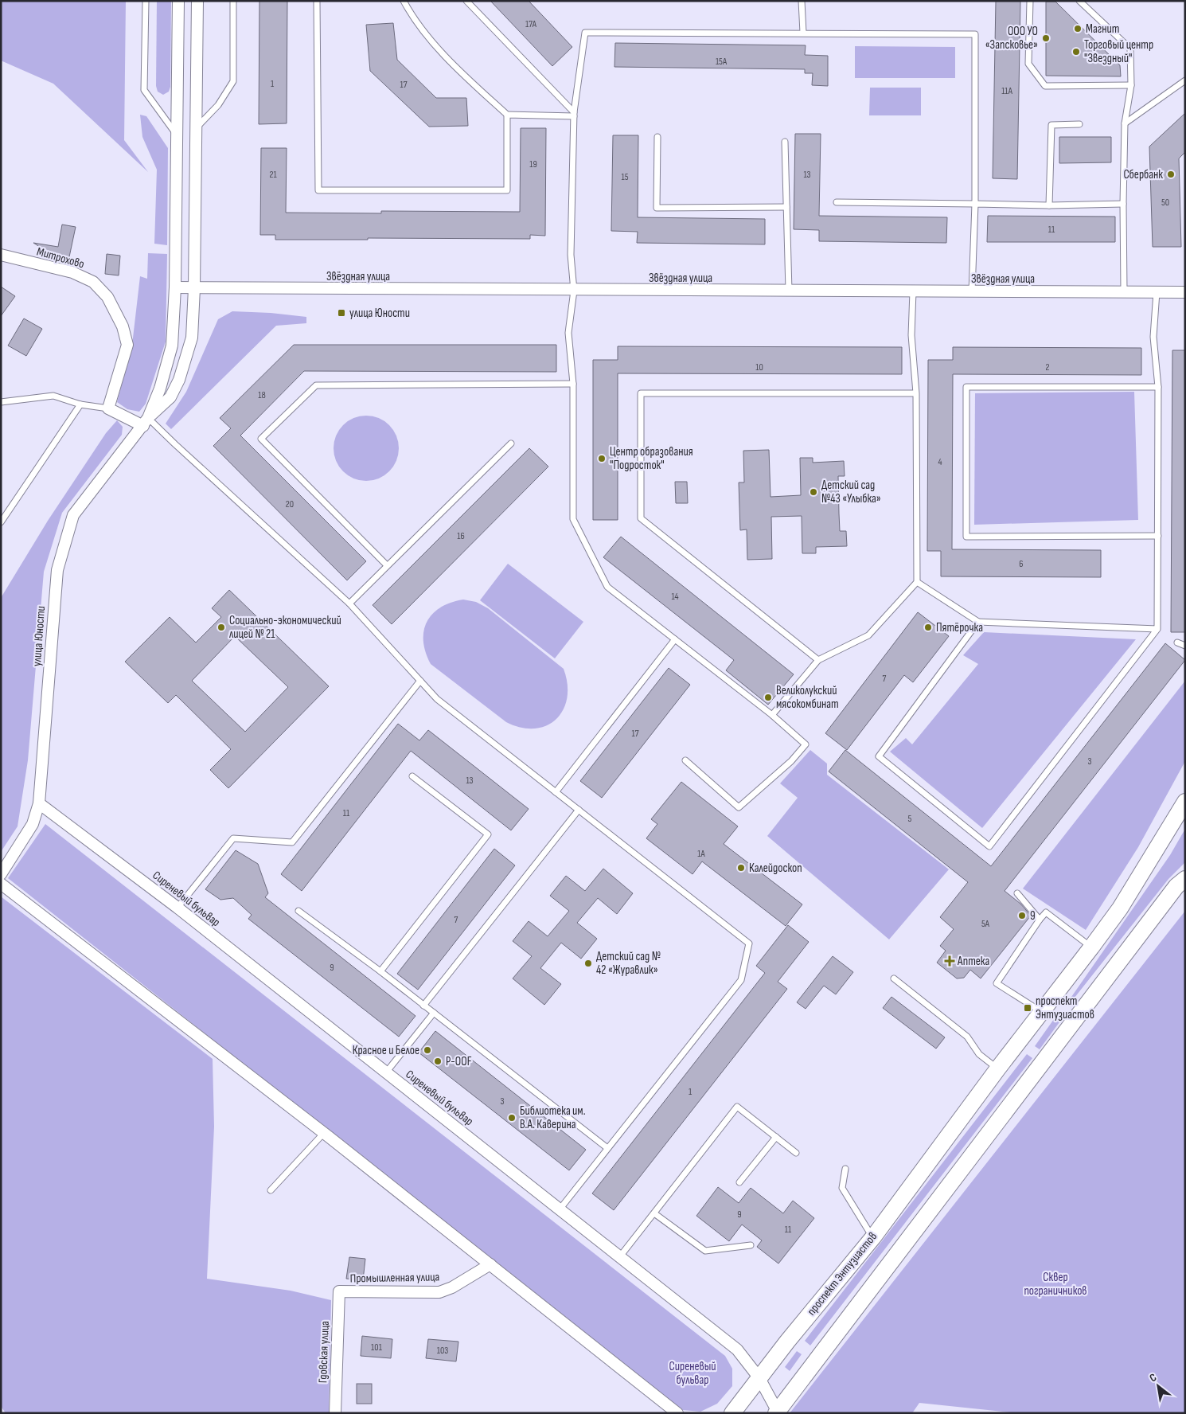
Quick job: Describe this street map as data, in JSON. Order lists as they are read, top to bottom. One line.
{"streets":{"main road":["проспект Энтузиастов"],"street":["Митрохово","Звёздная улица","улица Юности","Сиреневый бульвар","Промышленная улица","Гдовская улица"]},"crossings":[["Звёздная улица","улица Юности"],["улица Юности","Сиреневый бульвар"],["Сиреневый бульвар","проспект Энтузиастов"],["Промышленная улица","Гдовская улица"]],"parks":["Сквер пограничников","Сиреневый бульвар"],"places":{"other":["Магнит","ООО УО «Запсковье»","Торговый центр \"Звездный\"","Сбербанк","Центр образования \"Подросток\"","Детский сад №43 «Улыбка»","Социально-экономический лицей № 21","Пятёрочка","Великолукский мясокомбинат","Калейдоскоп","9","Детский сад № 42 «Журавлик»","Красное и Белое","P-OOF","Библиотека им. В.А. Каверина"],"transit":["улица Юности","проспект Энтузиастов"],"health":["Аптека"]},"house_numbers":["17А","15А","1","17","11А","19","21","13","15","50","11","10","2","18","4","20","16","6","14","7","17","3","13","11","5","1А","7","5А","9","1","3","9","11","101","103"],"north":"top left"}
